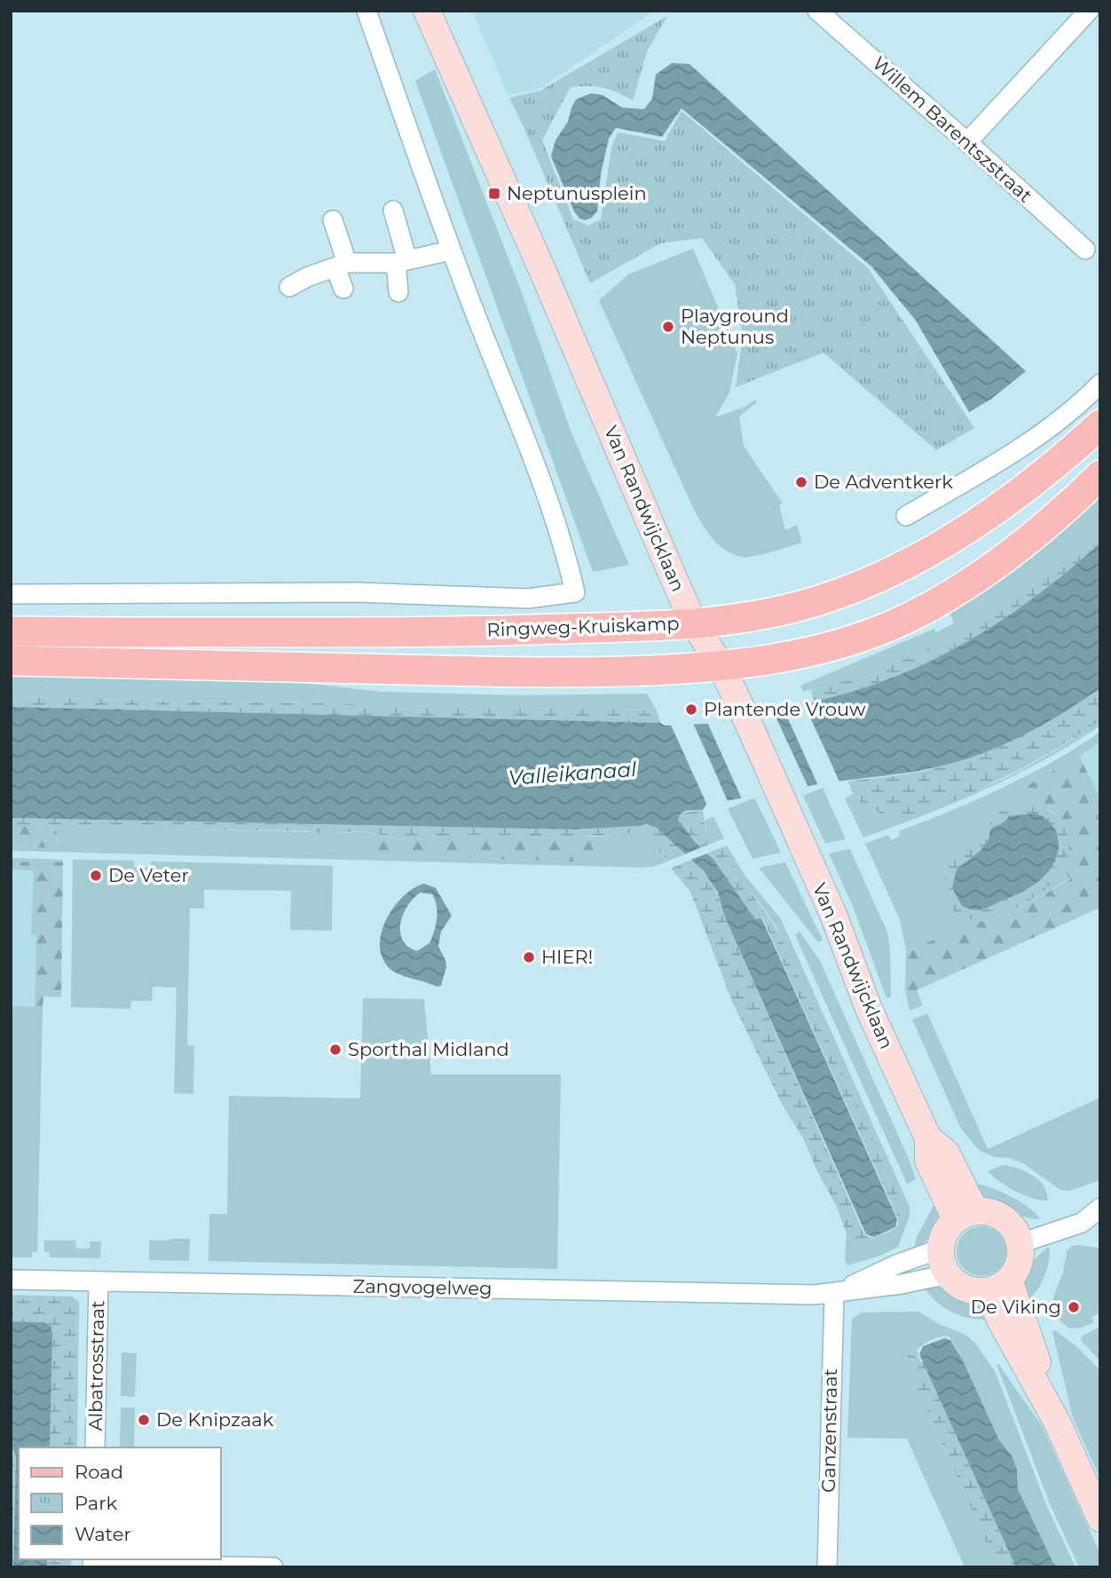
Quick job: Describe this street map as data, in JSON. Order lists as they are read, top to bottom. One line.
{"streets":{"main road":["Ringweg-Kruiskamp"],"street":["Willem Barentszstraat","Van Randwijcklaan","Zangvogelweg","Albatrosstraat","Ganzenstraat"]},"crossings":[["Van Randwijcklaan","Ringweg-Kruiskamp"],["Van Randwijcklaan","Zangvogelweg"],["Zangvogelweg","Albatrosstraat"],["Zangvogelweg","Ganzenstraat"]],"water":["Valleikanaal"],"places":{"transit":["Neptunusplein"],"other":["Playground Neptunus","De Adventkerk","Plantende Vrouw","De Veter","HIER!","Sporthal Midland","De Viking","De Knipzaak"]},"legend":["Road","Park","Water"]}
